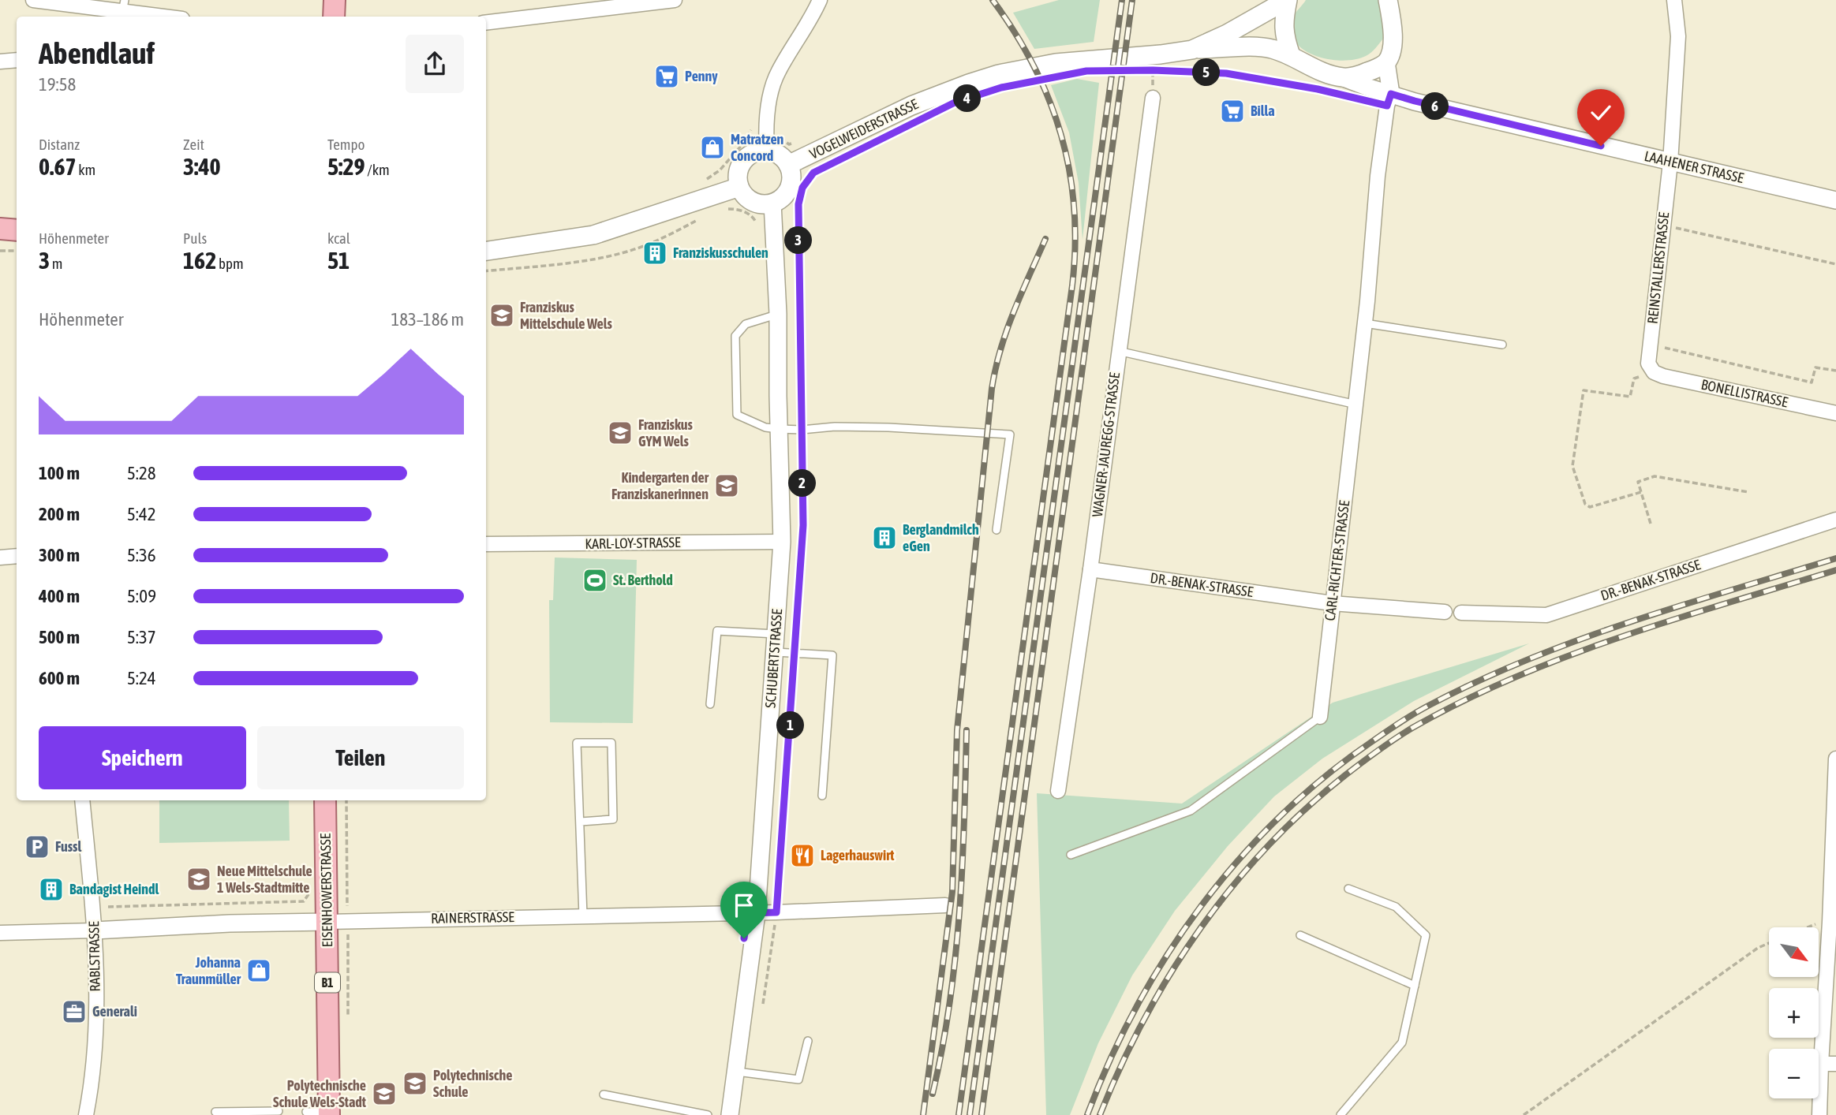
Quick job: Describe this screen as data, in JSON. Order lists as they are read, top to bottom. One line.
{"streets":{"main road":["VOGELWEIDERSTRASSE","EISENHOWERSTRASSE","B1"],"street":["LAAHENER STRASSE","REINSTALLERSTRASSE","BONELLISTRASSE","WAGNER-JAUREGG-STRASSE","KARL-LOY-STRASSE","CARL-RICHTER-STRASSE","DR.-BENAK-STRASSE","SCHUBERTSTRASSE","RAINERSTRASSE","RABLSTRASSE"]},"crossings":[["VOGELWEIDERSTRASSE","SCHUBERTSTRASSE"],["LAAHENER STRASSE","REINSTALLERSTRASSE"],["LAAHENER STRASSE","CARL-RICHTER-STRASSE"],["REINSTALLERSTRASSE","BONELLISTRASSE"],["WAGNER-JAUREGG-STRASSE","DR.-BENAK-STRASSE"],["KARL-LOY-STRASSE","SCHUBERTSTRASSE"],["CARL-RICHTER-STRASSE","DR.-BENAK-STRASSE"],["SCHUBERTSTRASSE","RAINERSTRASSE"],["EISENHOWERSTRASSE","RAINERSTRASSE"],["RAINERSTRASSE","RABLSTRASSE"]],"places":{"supermarket":["Penny","Billa"],"shop":["Matratzen Concord","Johanna Traunmüller"],"building":["Franziskusschulen","Berglandmilch eGen","Bandagist Heindl"],"school or university":["Franziskus Mittelschule Wels","Franziskus GYM Wels","Kindergarten der Franziskanerinnen","Neue Mittelschule 1 Wels-Stadtmitte","Polytechnische Schule","Polytechnische Schule Wels-Stadt"],"sports":["St. Berthold"],"parking":["Fussl"],"restaurant":["Lagerhauswirt"],"office":["Generali"]},"north":"bottom right","page":{"heading":["Abendlauf","19:58"],"pins":["5","4","6","3","2","1"],"stats":[["Distanz","0.67 km"],["Zeit","3:40"],["Tempo","5:29 /km"],["Höhenmeter","3 m"],["Puls","162 bpm"],["kcal","51"]],"chart":["Höhenmeter","183–186 m"],"list":[{"name":"100 m","note":"5:28"},{"name":"200 m","note":"5:42"},{"name":"300 m","note":"5:36"},{"name":"400 m","note":"5:09"},{"name":"500 m","note":"5:37"},{"name":"600 m","note":"5:24"}],"buttons":["Speichern","Teilen"],"map_buttons":["+","−"]}}
